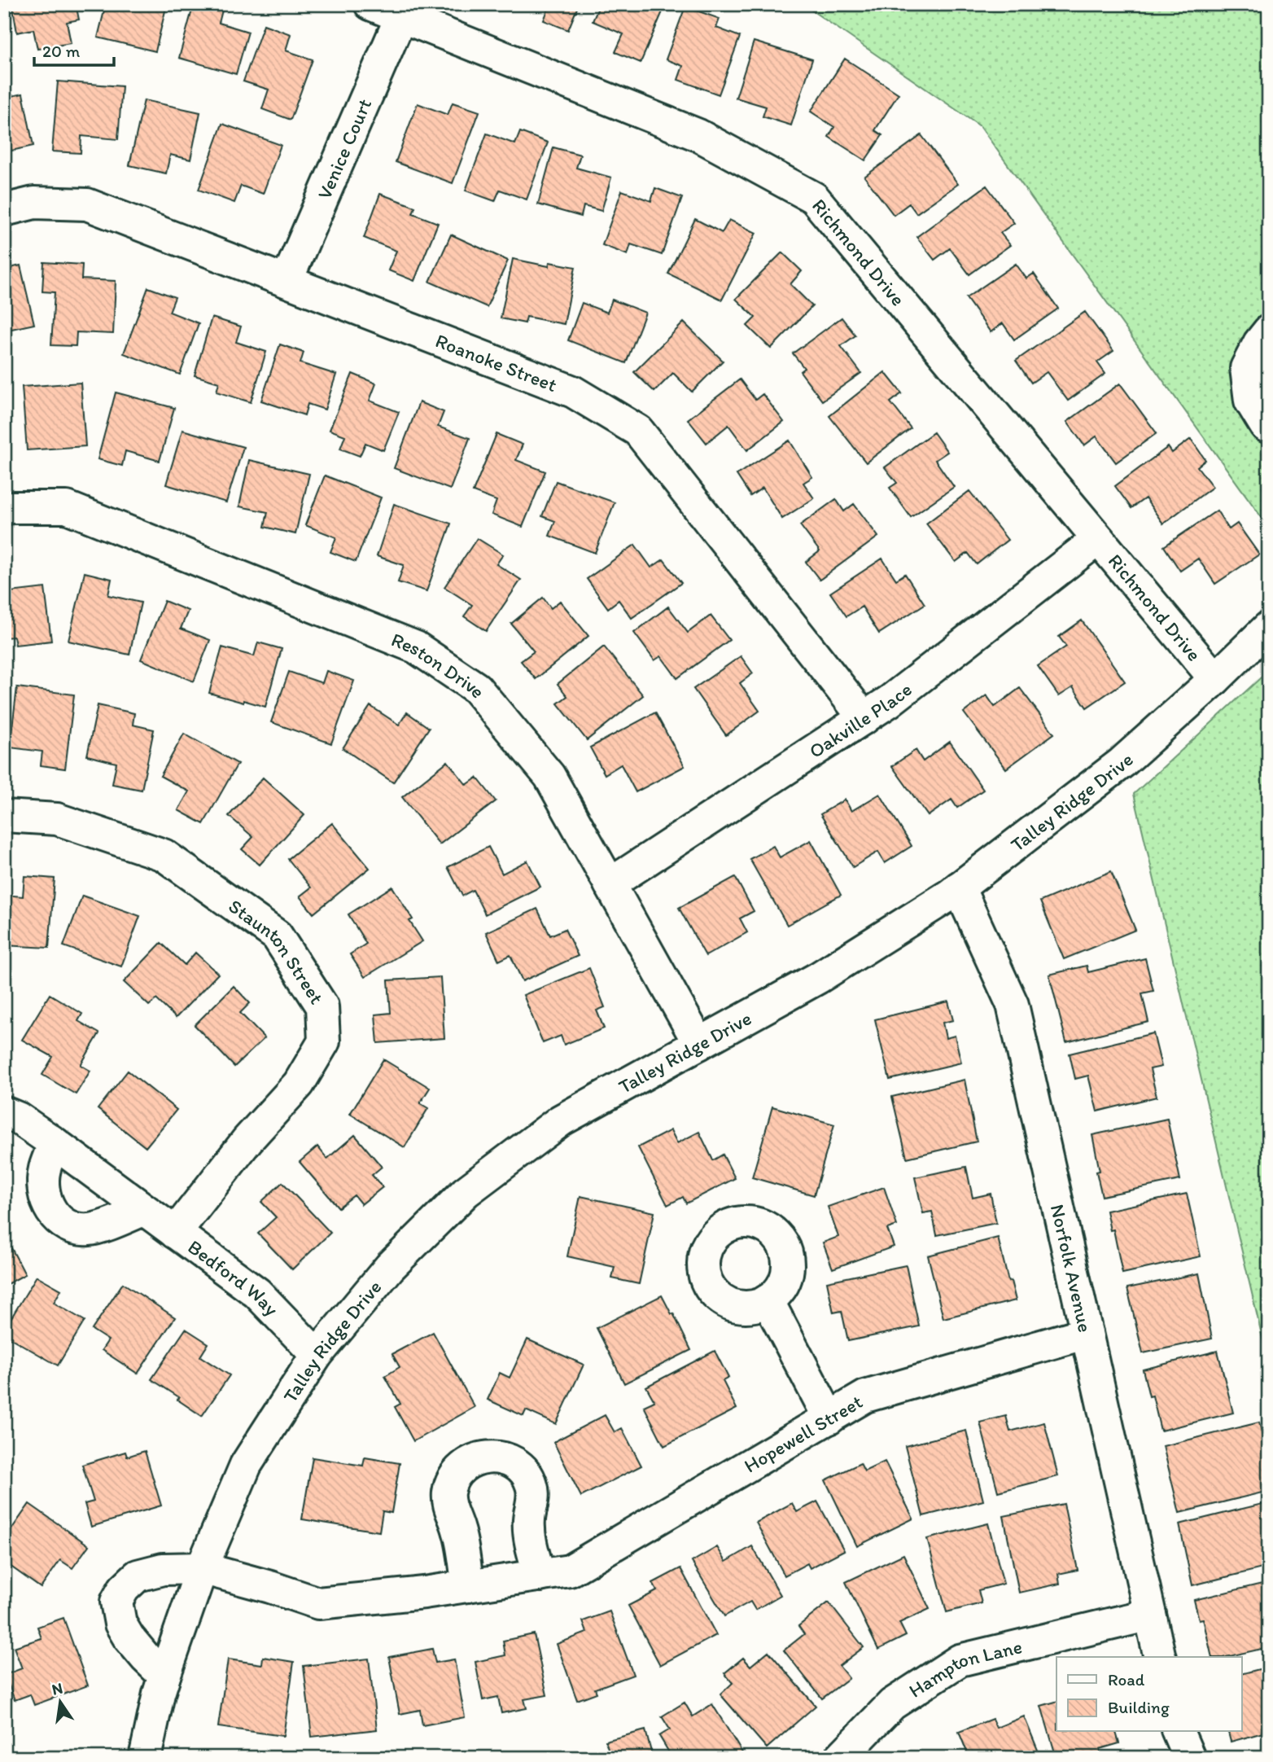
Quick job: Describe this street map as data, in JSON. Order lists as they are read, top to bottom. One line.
{"streets":{"street":["Venice Court","Richmond Drive","Roanoke Street","Reston Drive","Oakville Place","Talley Ridge Drive","Staunton Street","Norfolk Avenue","Bedford Way","Hopewell Street","Hampton Lane"]},"crossings":[["Venice Court","Richmond Drive"],["Venice Court","Roanoke Street"],["Richmond Drive","Oakville Place"],["Richmond Drive","Talley Ridge Drive"],["Roanoke Street","Oakville Place"],["Reston Drive","Oakville Place"],["Reston Drive","Talley Ridge Drive"],["Talley Ridge Drive","Norfolk Avenue"],["Talley Ridge Drive","Bedford Way"],["Talley Ridge Drive","Hopewell Street"],["Staunton Street","Bedford Way"],["Norfolk Avenue","Hopewell Street"],["Norfolk Avenue","Hampton Lane"]],"legend":["Road","Building"],"scale_bar":"20 m","north":"top"}
